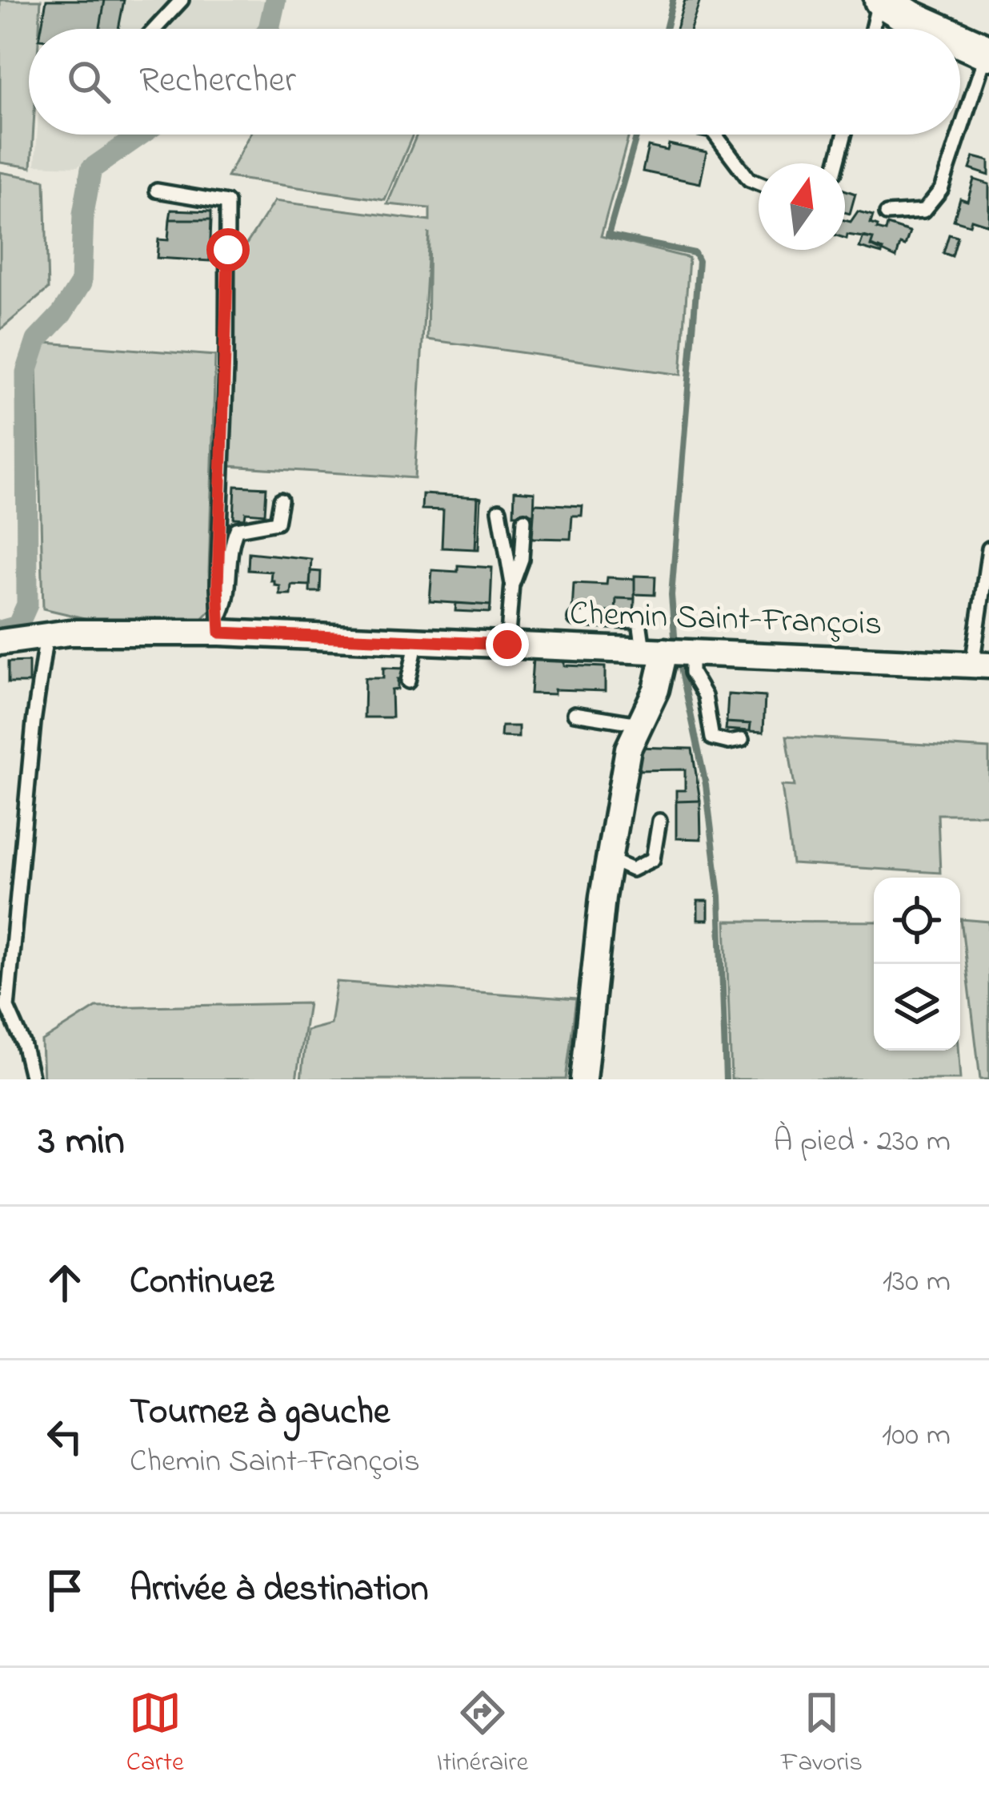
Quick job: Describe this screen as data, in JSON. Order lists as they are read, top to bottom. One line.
{"streets":{"street":["Chemin Saint-François"]},"north":"top","page":{"search":"Rechercher","heading":["3 min","À pied · 230 m"],"list":[["Continuez","130 m"],["Tournez à gauche","Chemin Saint-François","100 m"],"Arrivée à destination"],"nav":["Carte","Itinéraire","Favoris"]}}
